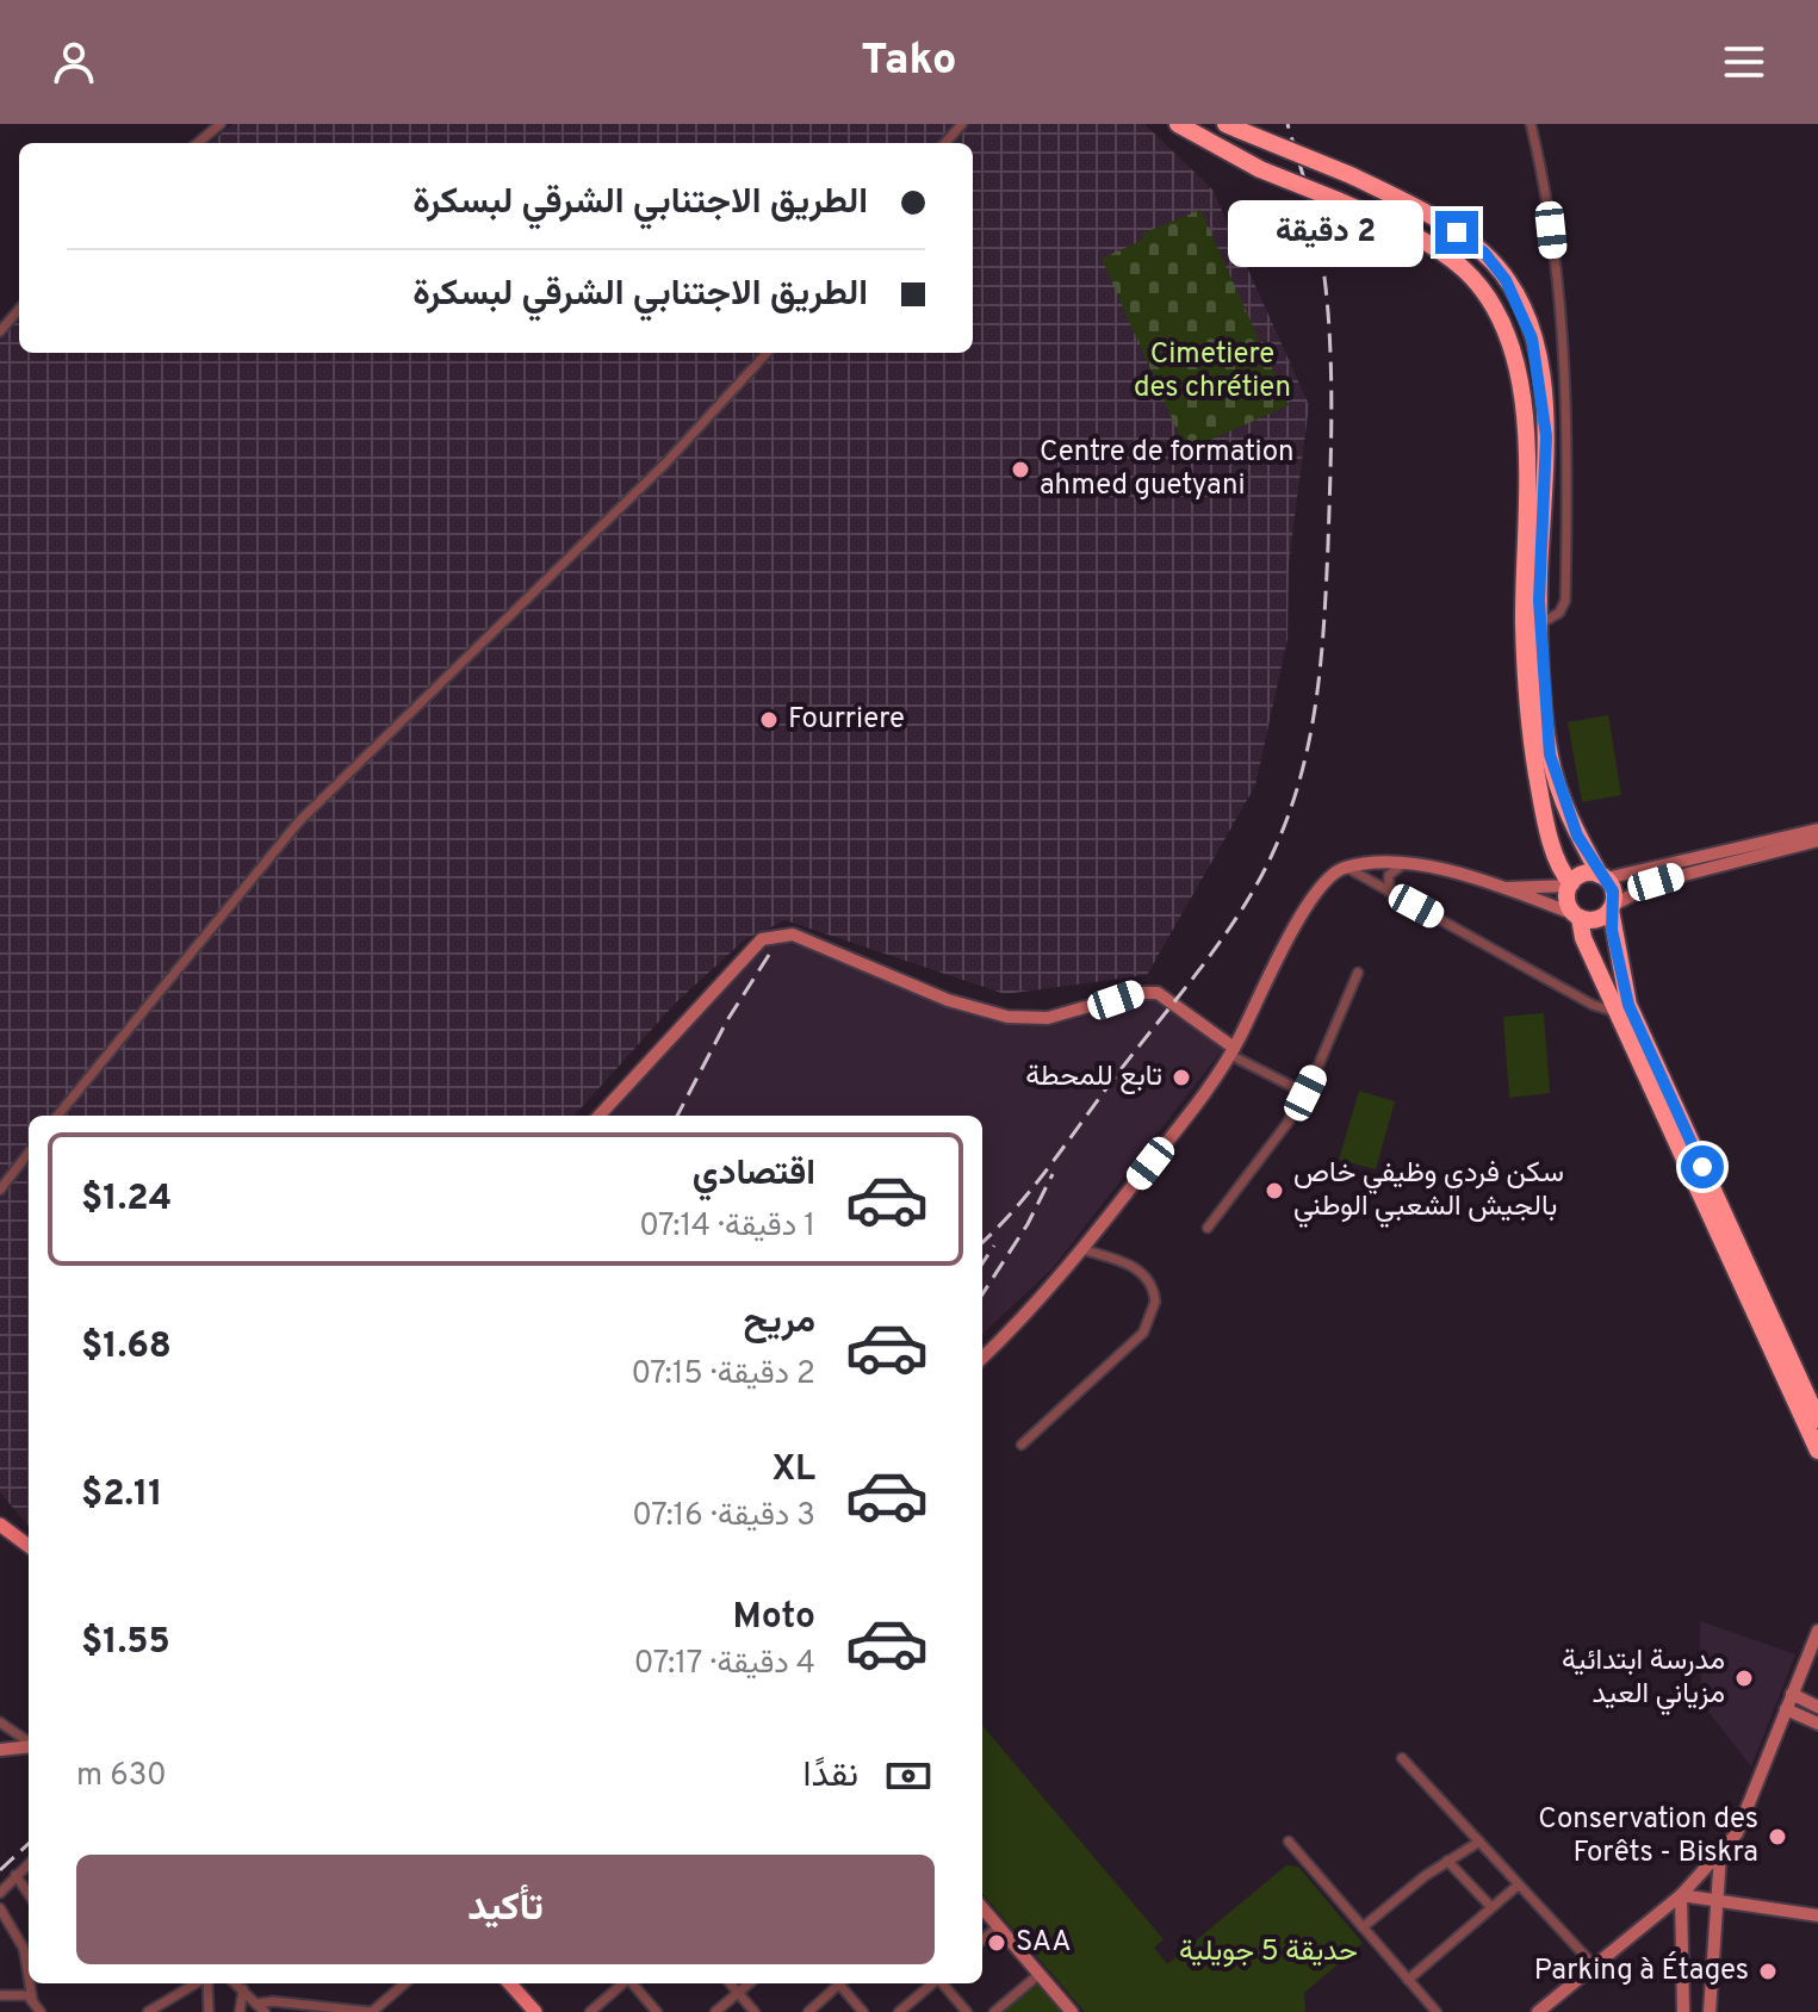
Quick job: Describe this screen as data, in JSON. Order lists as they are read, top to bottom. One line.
{"parks":["Cimetiere des chrétien","حديقة 5 جويلية"],"places":["Centre de formation ahmed guetyani","Fourriere","تابع للمحطة","سكن فردي وظيفي خاص بالجيش الشعبي الوطني","مدرسة ابتدائية مزياني العيد","Conservation des Forêts - Biskra","SAA","Parking à Étages"],"page":{"header":"Tako","banner":["الطريق الاجتنابي الشرقي لبسكرة","الطريق الاجتنابي الشرقي لبسكرة"],"bubble":"2 دقيقة","list":[{"name":"اقتصادي","note":"1 دقيقة · 07:14","value":"$1.24"},{"name":"مريح","note":"2 دقيقة · 07:15","value":"$1.68"},{"name":"XL","note":"3 دقيقة · 07:16","value":"$2.11"},{"name":"Moto","note":"4 دقيقة · 07:17","value":"$1.55"}],"pay":["نقدًا","630 m"],"buttons":"تأكيد"}}
